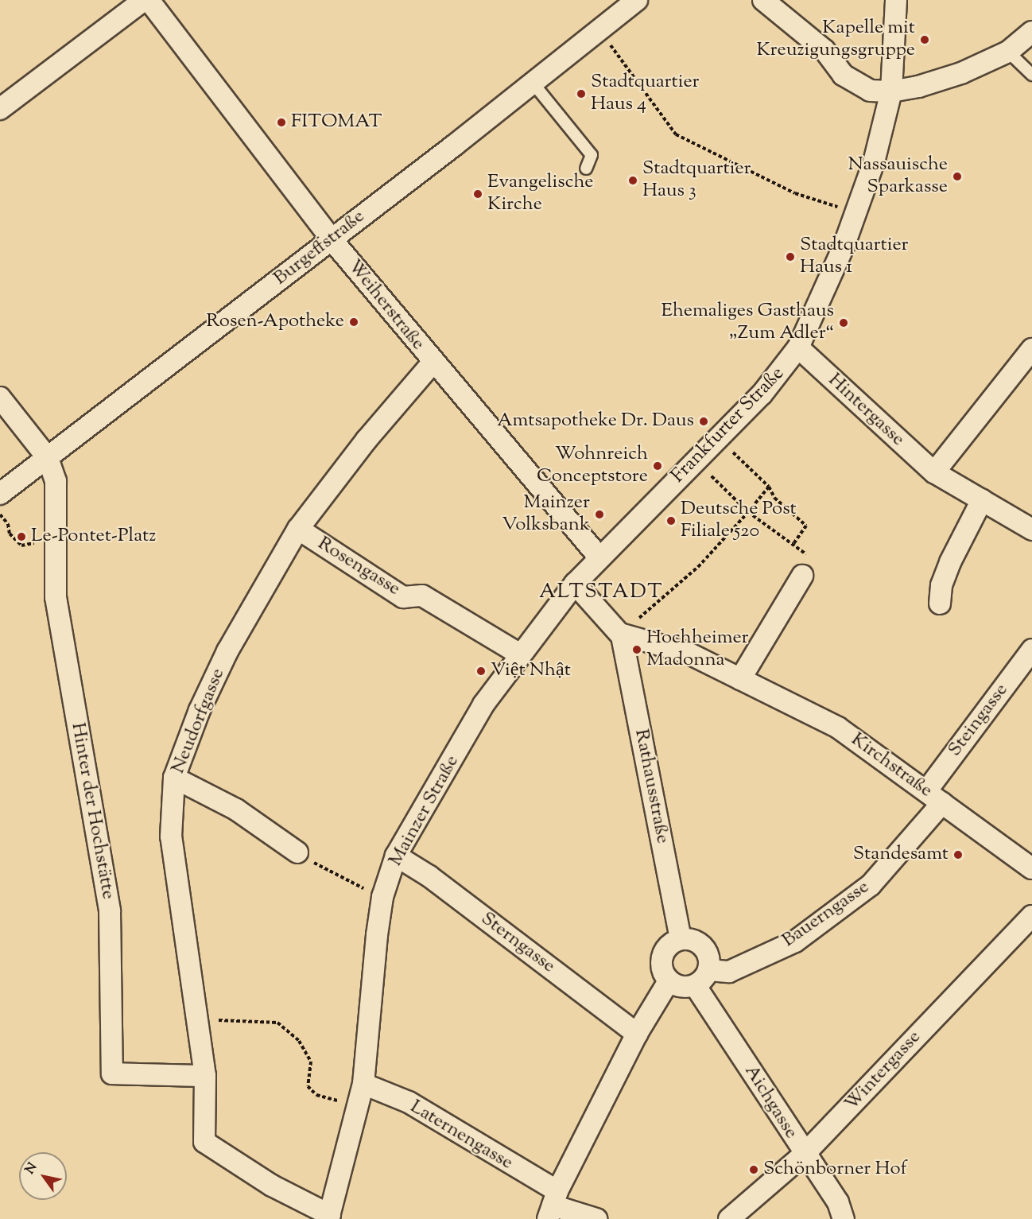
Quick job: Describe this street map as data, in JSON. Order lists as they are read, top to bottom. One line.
{"streets":{"street":["Burgeffstraße","Weiherstraße","Hintergasse","Frankfurter Straße","Rosengasse","Steingasse","Neudorfgasse","Kirchstraße","Rathausstraße","Hinter der Hochstätte","Mainzer Straße","Bauerngasse","Sterngasse","Wintergasse","Aichgasse","Laternengasse"]},"crossings":[["Burgeffstraße","Weiherstraße"],["Burgeffstraße","Hinter der Hochstätte"],["Weiherstraße","Frankfurter Straße"],["Weiherstraße","Neudorfgasse"],["Weiherstraße","Mainzer Straße"],["Hintergasse","Frankfurter Straße"],["Frankfurter Straße","Mainzer Straße"],["Rosengasse","Neudorfgasse"],["Rosengasse","Mainzer Straße"],["Steingasse","Kirchstraße"],["Steingasse","Bauerngasse"],["Neudorfgasse","Hinter der Hochstätte"],["Neudorfgasse","Mainzer Straße"],["Kirchstraße","Rathausstraße"],["Kirchstraße","Bauerngasse"],["Rathausstraße","Bauerngasse"],["Rathausstraße","Aichgasse"],["Mainzer Straße","Sterngasse"],["Mainzer Straße","Laternengasse"],["Bauerngasse","Aichgasse"],["Wintergasse","Aichgasse"]],"districts":["ALTSTADT"],"places":["Kapelle mit Kreuzigungsgruppe","Stadtquartier Haus 4","FITOMAT","Nassauische Sparkasse","Stadtquartier Haus 3","Evangelische Kirche","Stadtquartier Haus 1","Rosen-Apotheke","Ehemaliges Gasthaus „Zum Adler“","Amtsapotheke Dr. Daus","Wohnreich Conceptstore","Mainzer Volksbank","Deutsche Post Filiale 520","Le-Pontet-Platz","Hochheimer Madonna","Việt Nhật","Standesamt","Schönborner Hof"],"north":"top left"}
